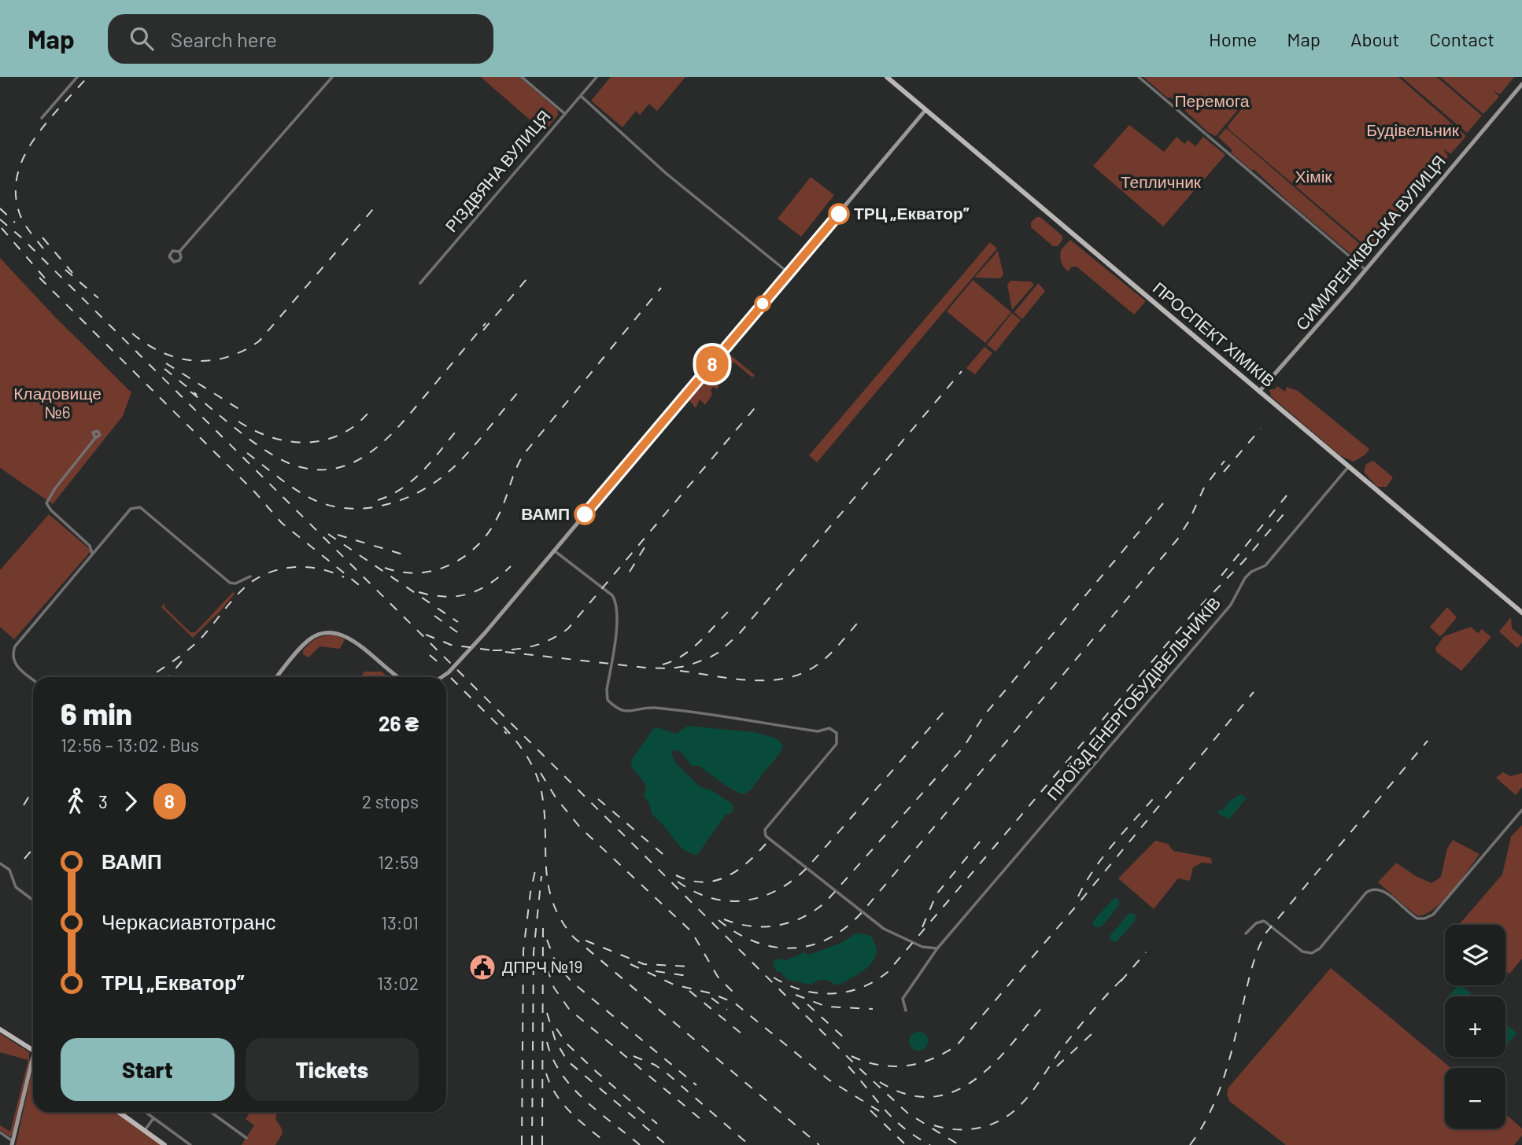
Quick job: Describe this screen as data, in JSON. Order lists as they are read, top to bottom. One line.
{"streets":{"main road":["СИМИРЕНКІВСЬКА ВУЛИЦЯ","ПРОСПЕКТ ХІМІКІВ"],"street":["РІЗДВЯНА ВУЛИЦЯ","ПРОЇЗД ЕНЕРГОБУДІВЕЛЬНИКІВ"]},"crossings":[["СИМИРЕНКІВСЬКА ВУЛИЦЯ","ПРОСПЕКТ ХІМІКІВ"],["ПРОСПЕКТ ХІМІКІВ","ПРОЇЗД ЕНЕРГОБУДІВЕЛЬНИКІВ"]],"parks":["Перемога","Будівельник","Хімік","Тепличник","Кладовище №6"],"places":{"other":["ТРЦ „Екватор”","ВАМП"],"public building":["ДПРЧ №19"]},"lines":["bus line 8"],"page":{"header":"Map","search":"Search here","nav":["Home","Map","About","Contact"],"on_map":"8","heading":["6 min","12:56 – 13:02 · Bus","26 ₴"],"legs":["3","8","2 stops"],"list":[{"name":"ВАМП","value":"12:59"},{"name":"Черкасиавтотранс","value":"13:01"},{"name":"ТРЦ „Екватор”","value":"13:02"}],"map_buttons":["+","−"],"buttons":["Start","Tickets"]}}
